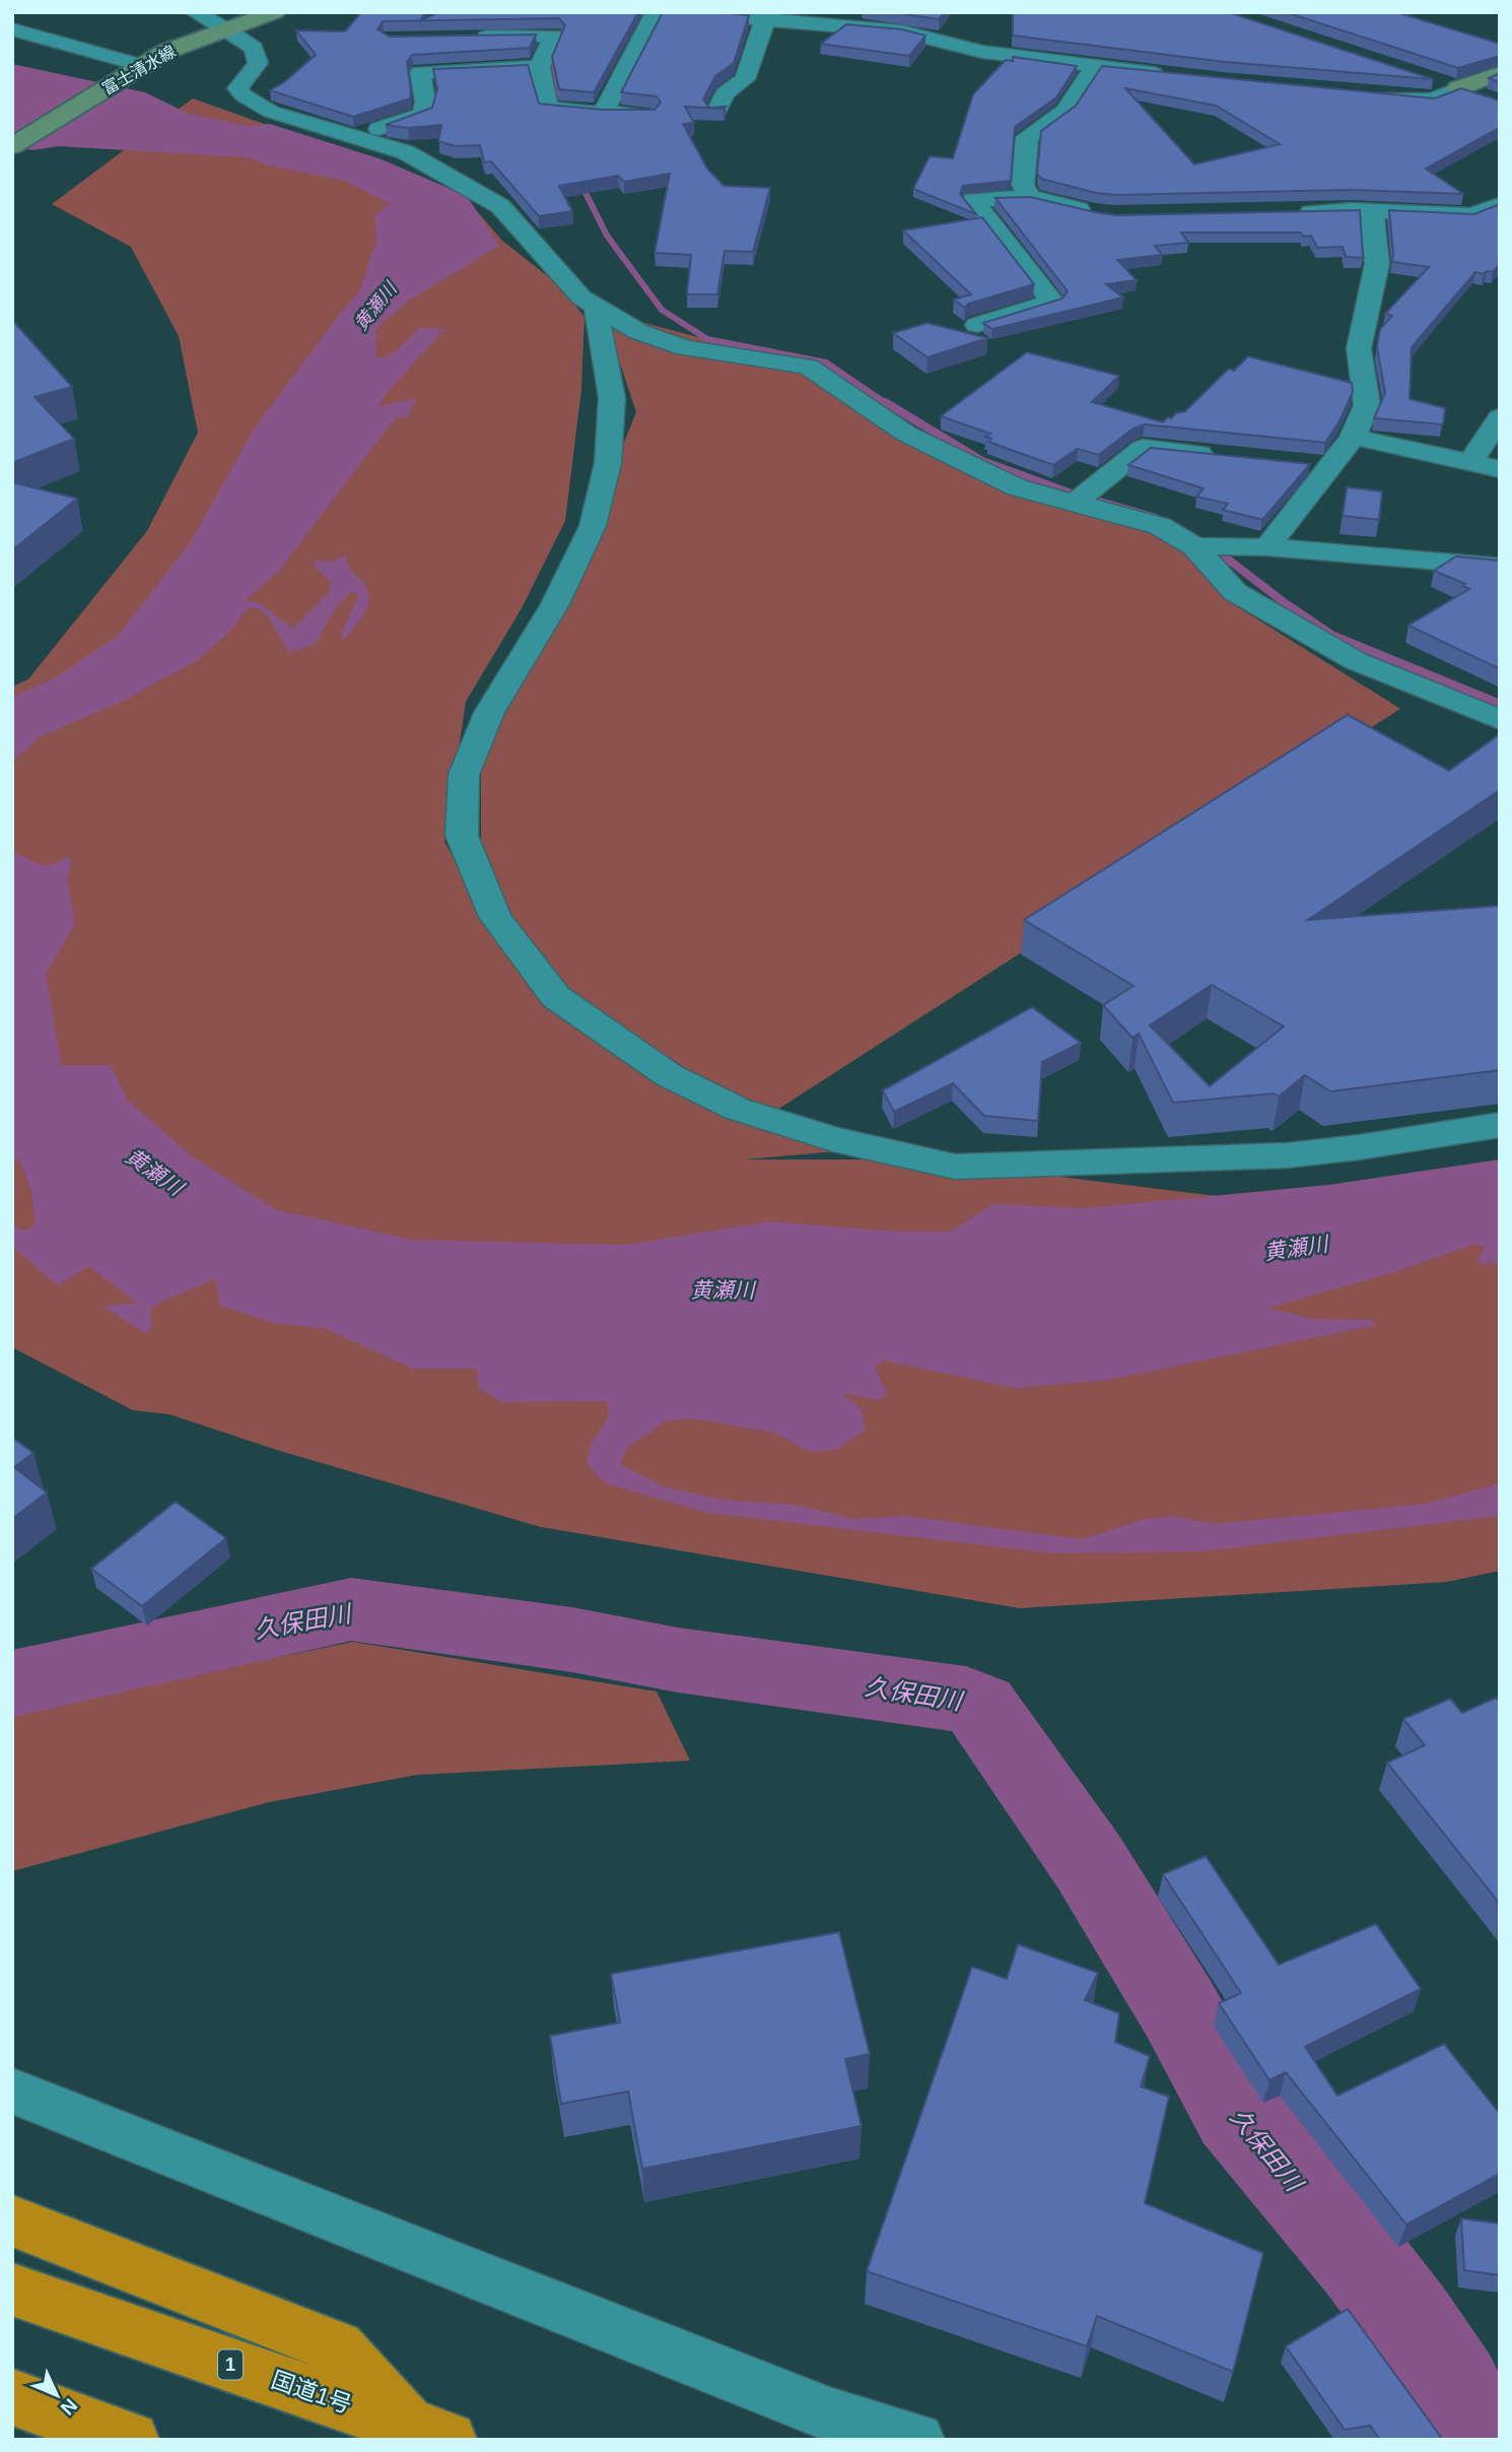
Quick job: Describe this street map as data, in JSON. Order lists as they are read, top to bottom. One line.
{"streets":{"highway":["1","国道1号"],"main road":["富士清水線"]},"water":["黄瀬川","久保田川"],"north":"bottom right"}
